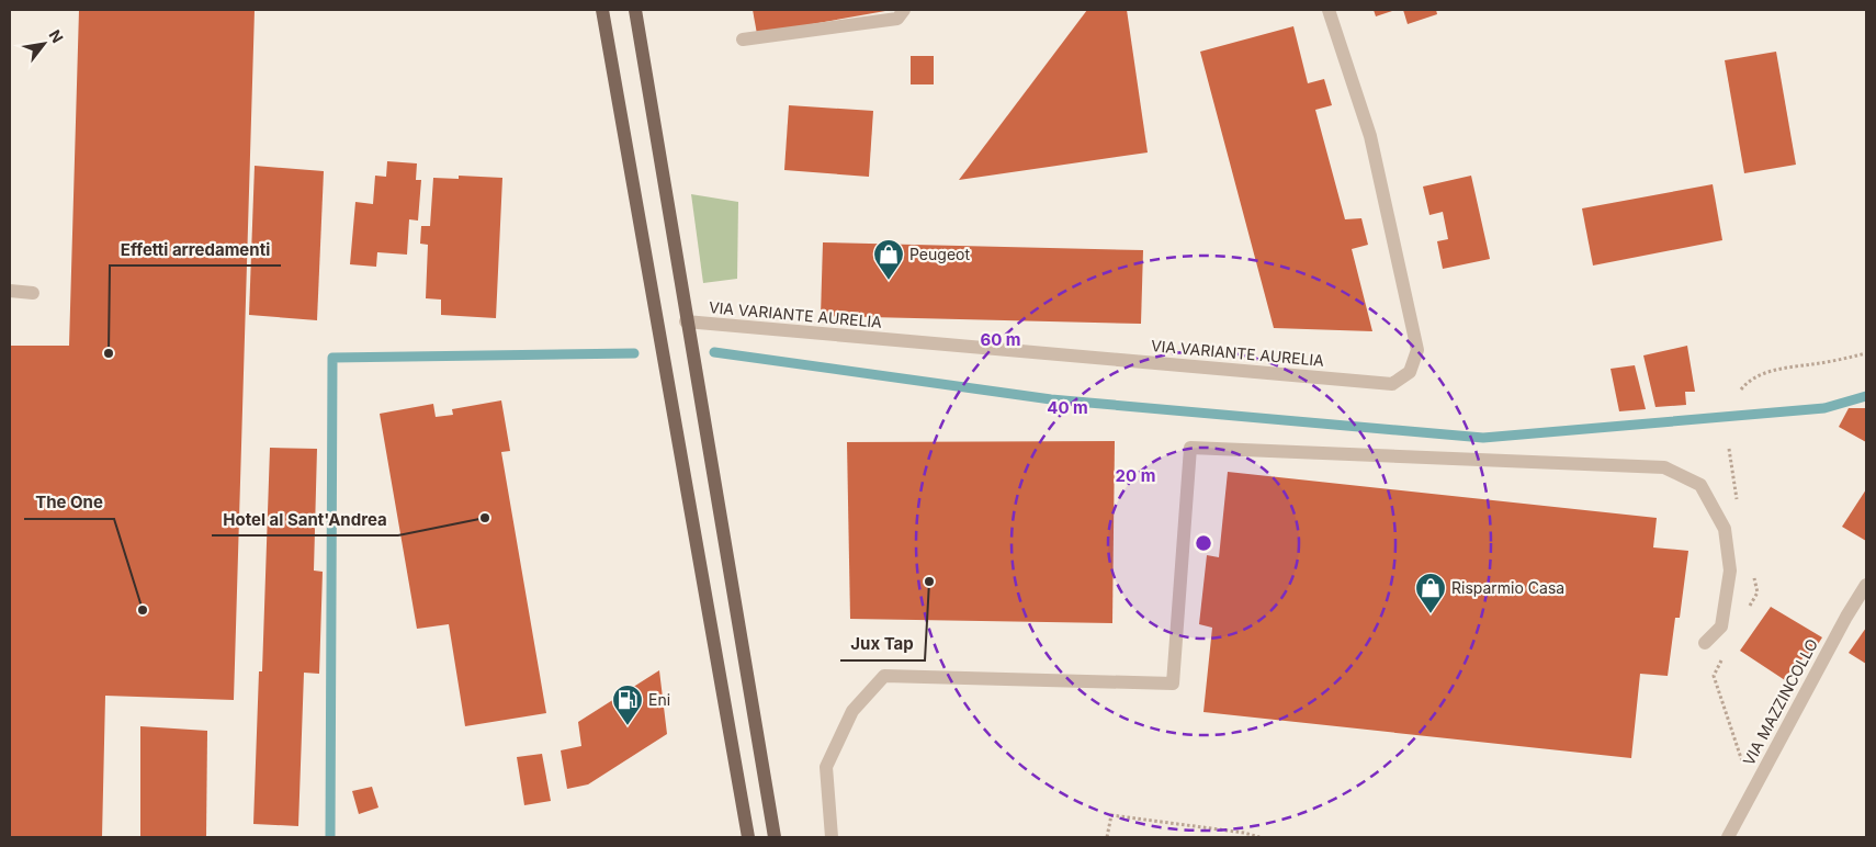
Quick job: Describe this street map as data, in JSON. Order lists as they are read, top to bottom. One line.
{"streets":{"main road":["VIA VARIANTE AURELIA"],"street":["VIA MAZZINCOLLO"]},"places":{"shop":["Peugeot","Risparmio Casa"],"other":["Effetti arredamenti","Hotel al Sant'Andrea","Jux Tap","The One"],"fuel station":["Eni"]},"north":"top right","rings":["60 m","40 m","20 m"]}
